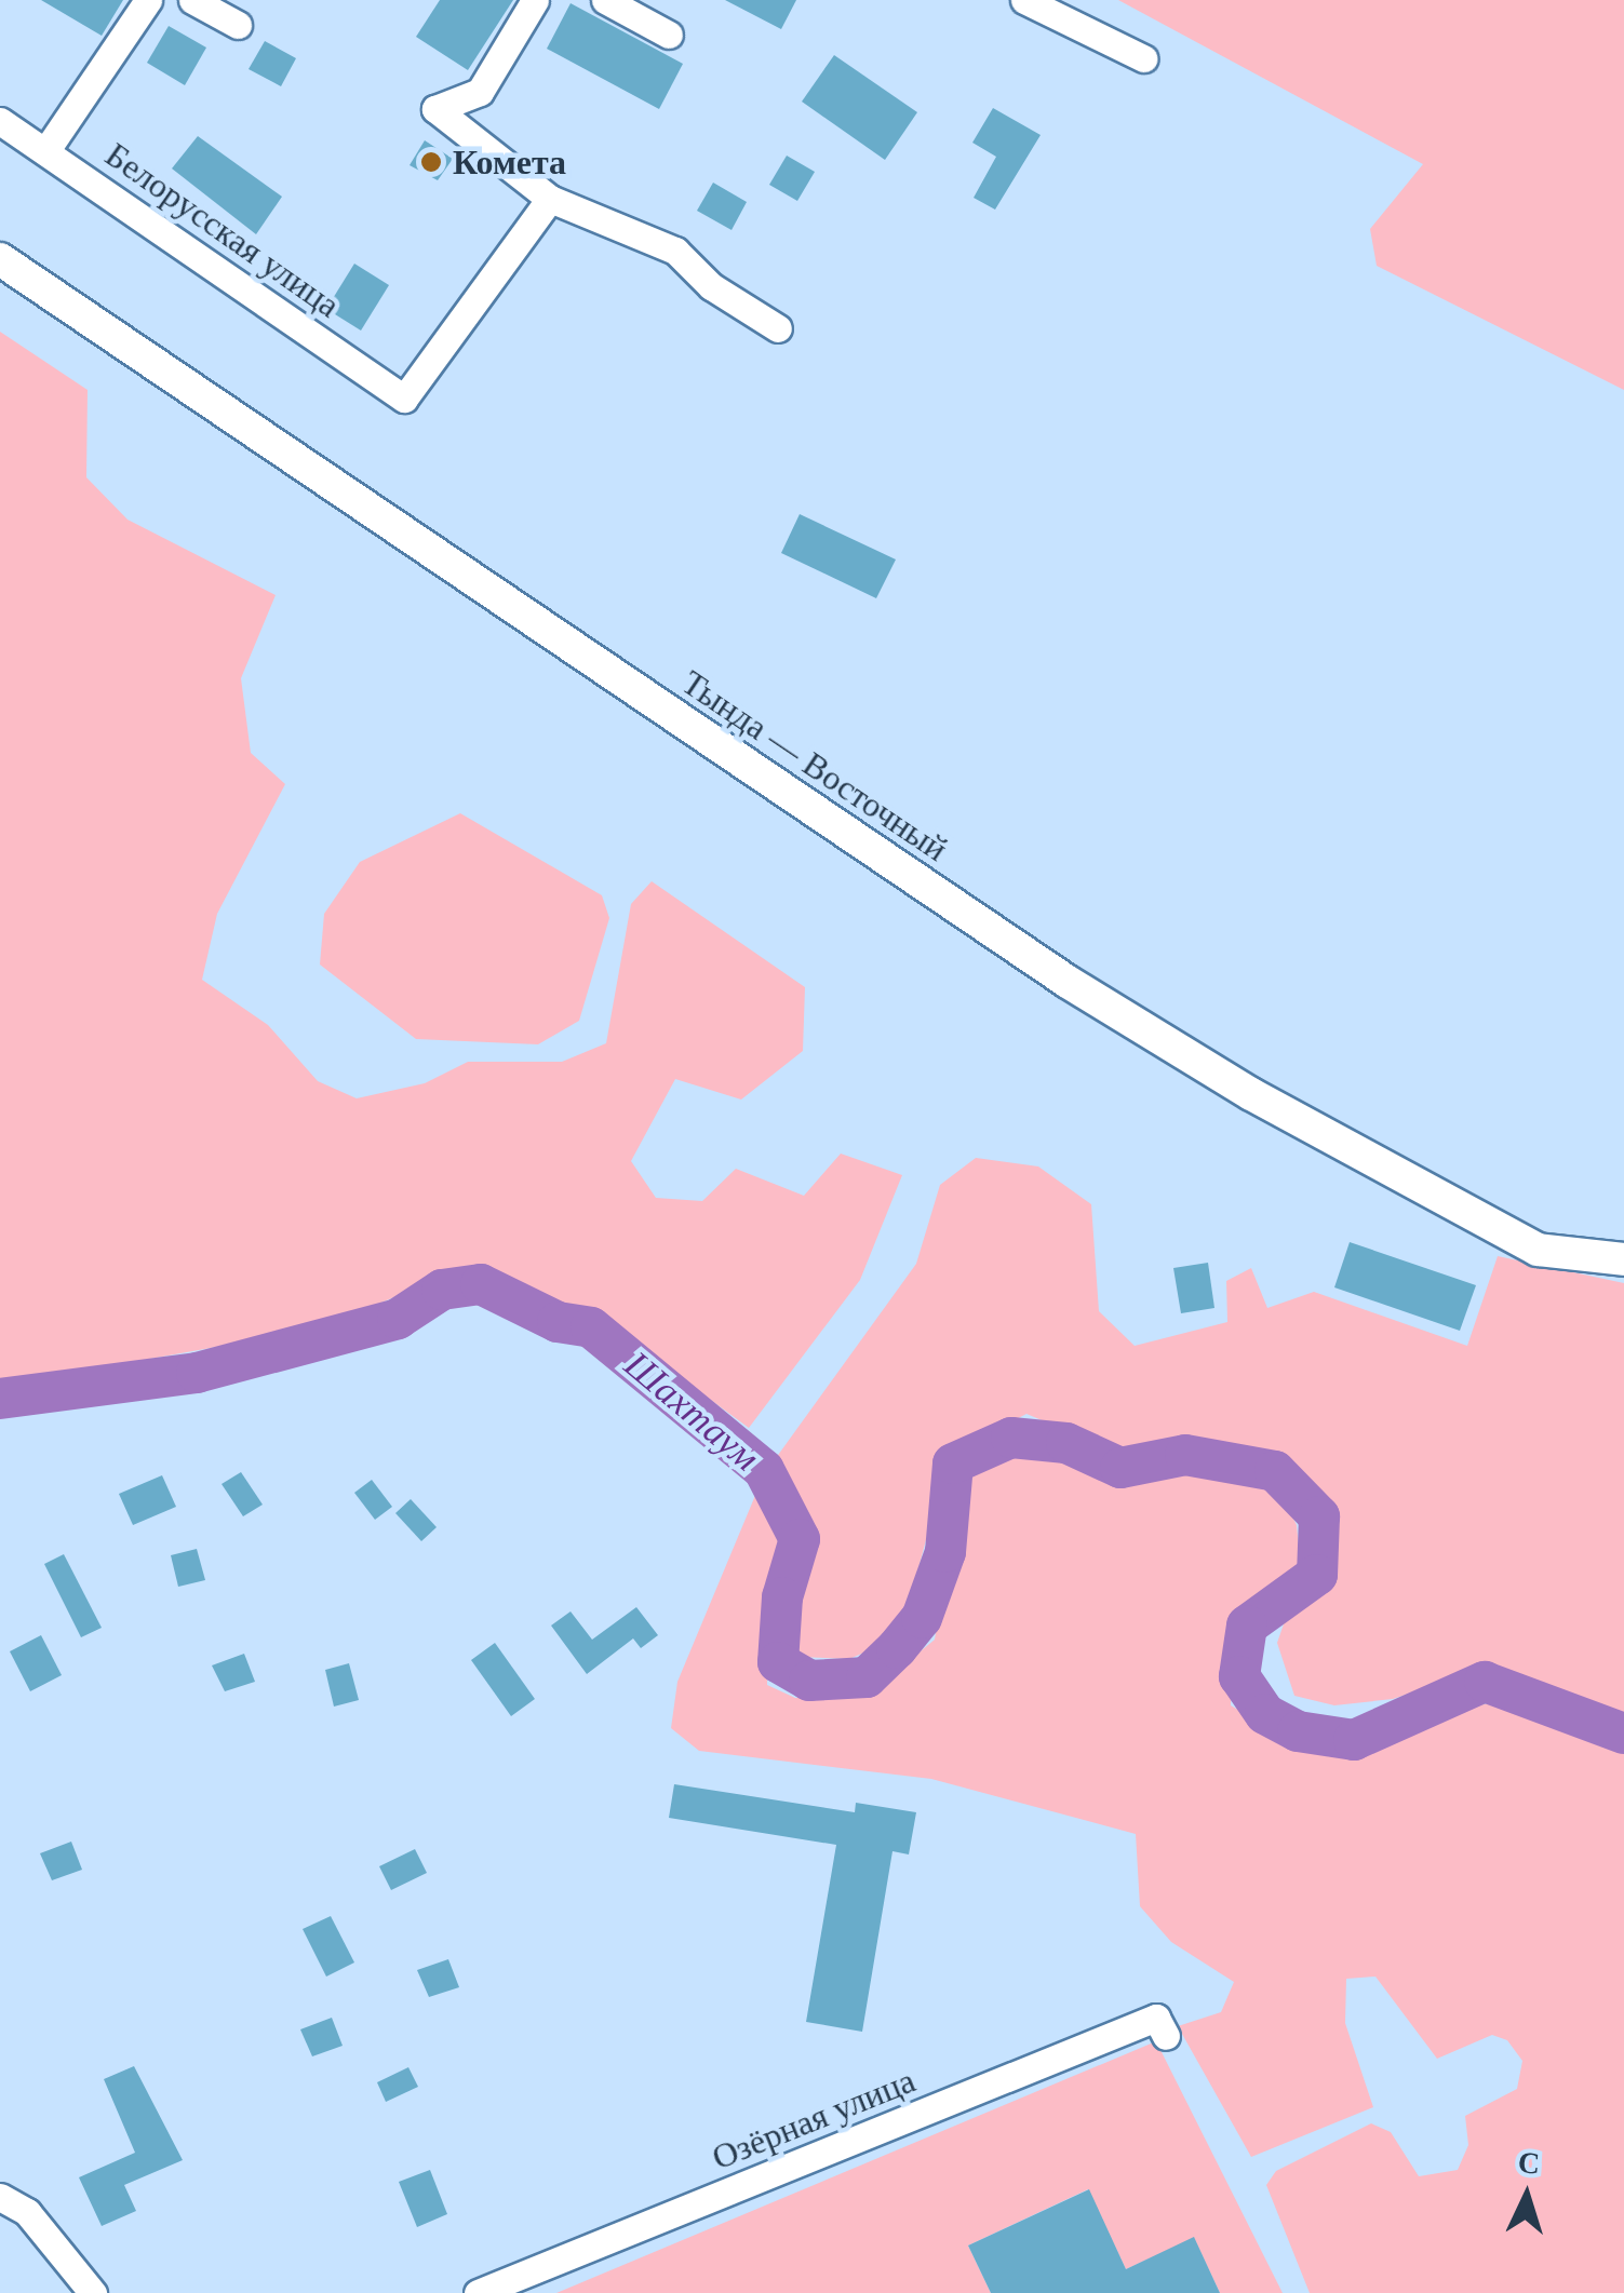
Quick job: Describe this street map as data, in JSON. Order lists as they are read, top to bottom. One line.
{"streets":{"street":["Белорусская улица","Тында — Восточный","Озёрная улица"]},"water":["Шахтаум"],"places":["Комета"],"north":"top"}
